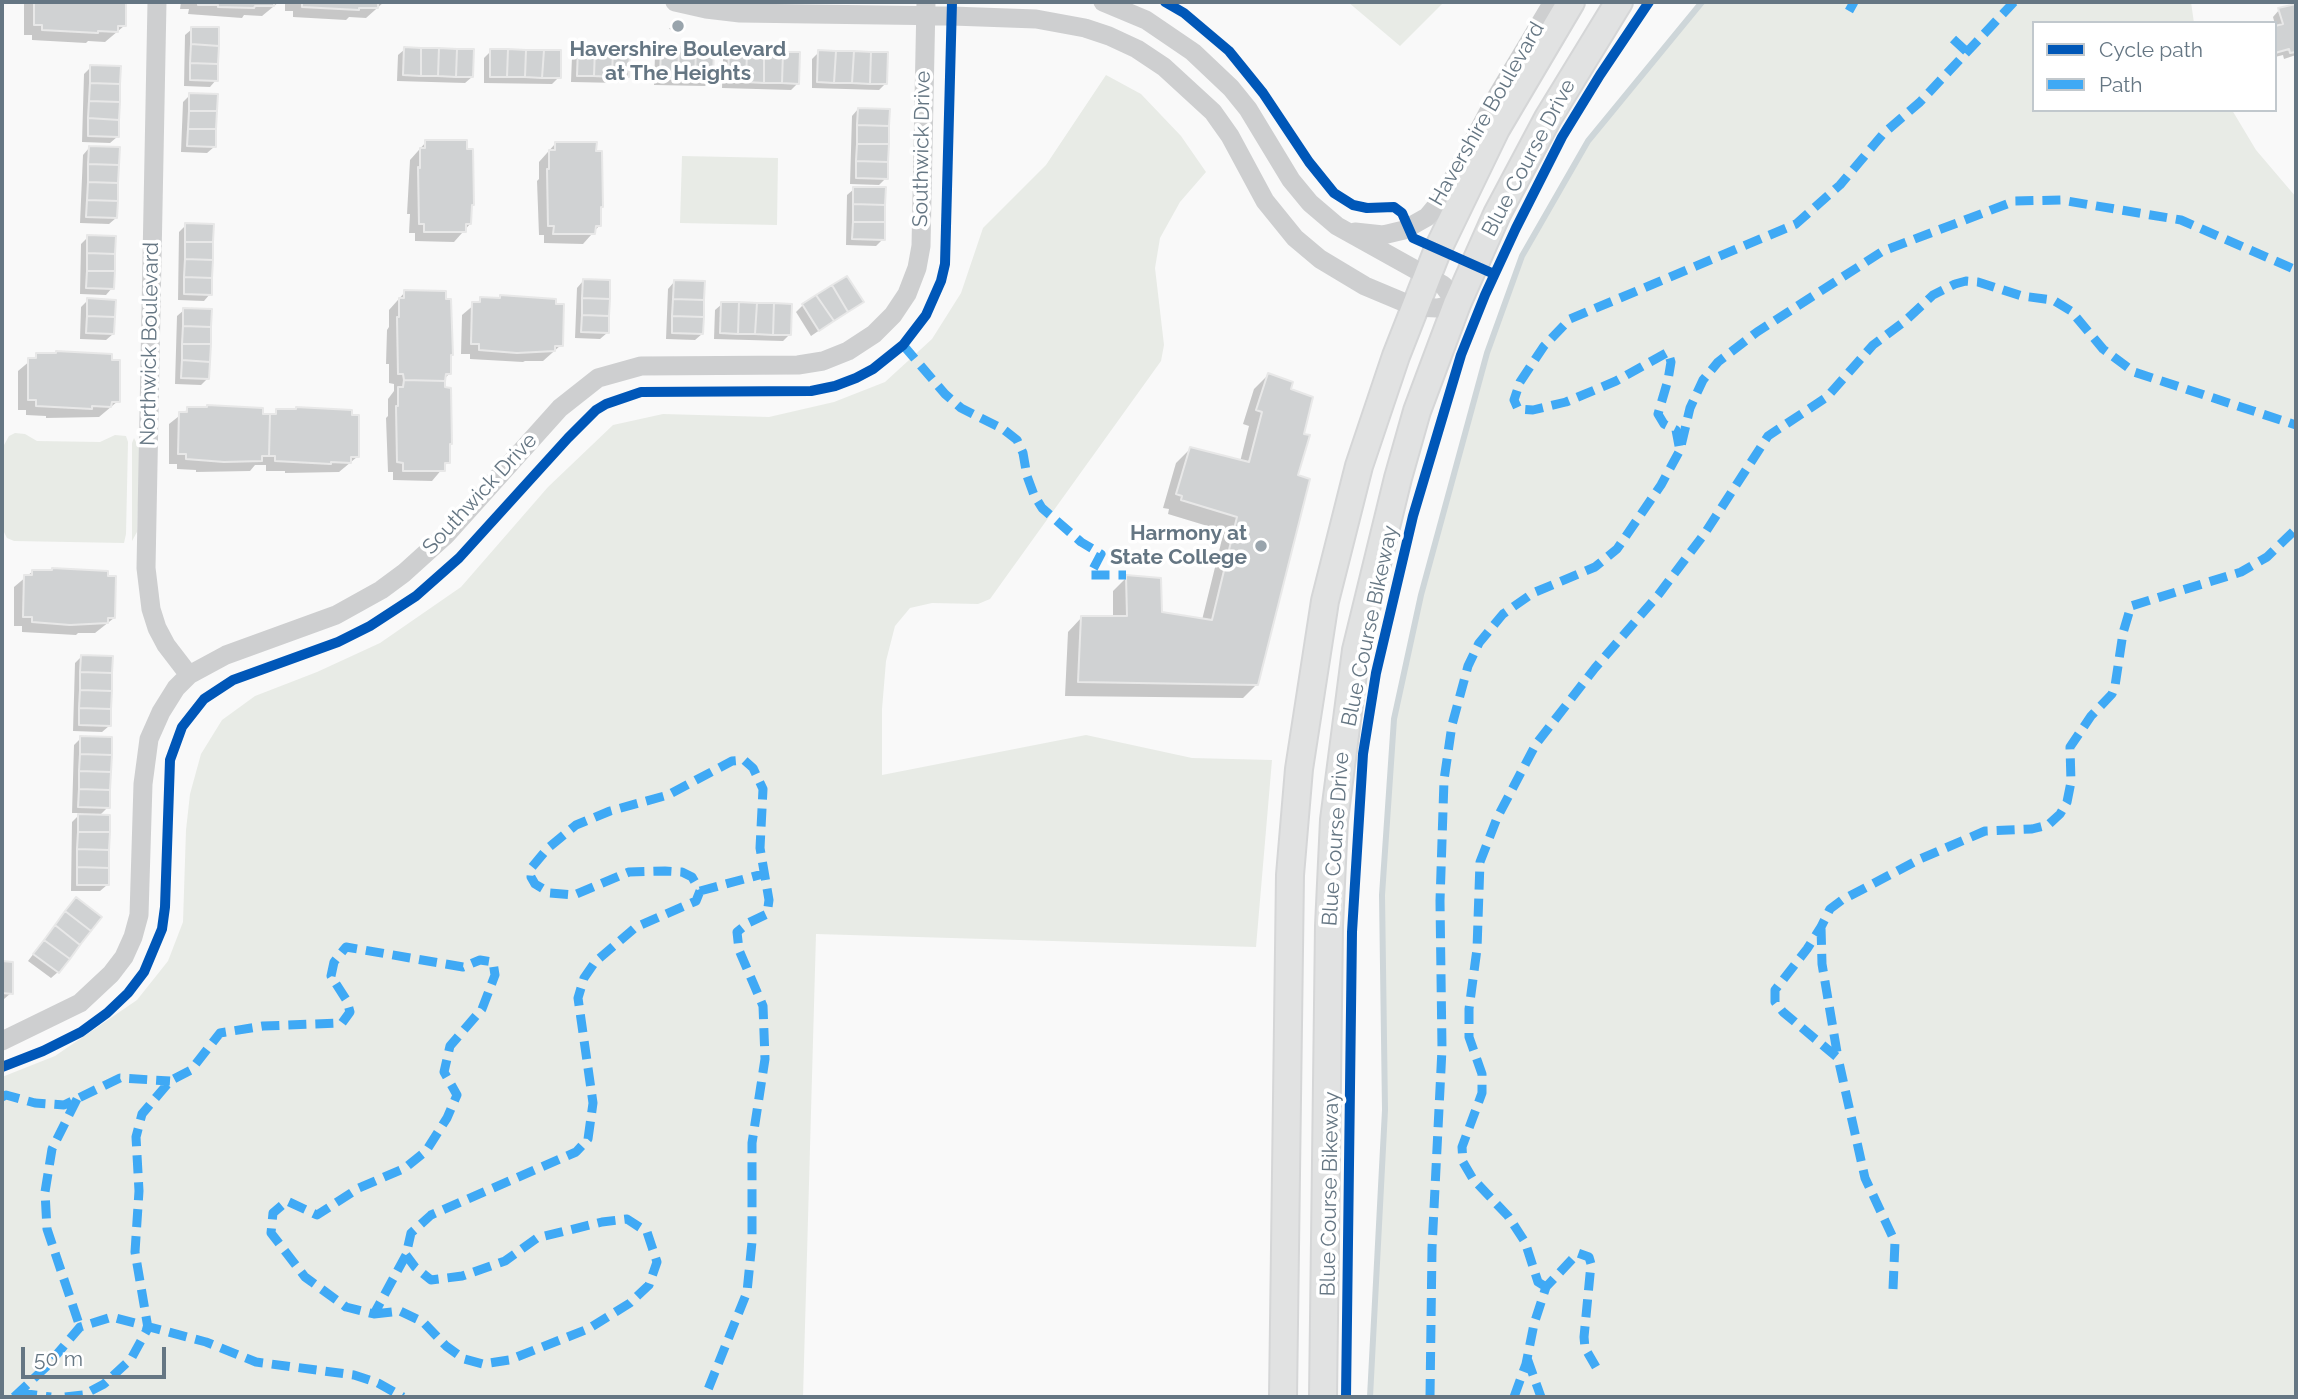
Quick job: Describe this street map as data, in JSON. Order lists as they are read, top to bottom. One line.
{"streets":{"main road":["Blue Course Drive"],"street":["Havershire Boulevard","Southwick Drive","Northwick Boulevard"],"cycle path":["Blue Course Bikeway"]},"crossings":[["Havershire Boulevard","Blue Course Drive"],["Southwick Drive","Northwick Boulevard"]],"places":["Havershire Boulevard at The Heights","Harmony at State College"],"legend":["Cycle path","Path"],"scale_bar":"50 m"}
